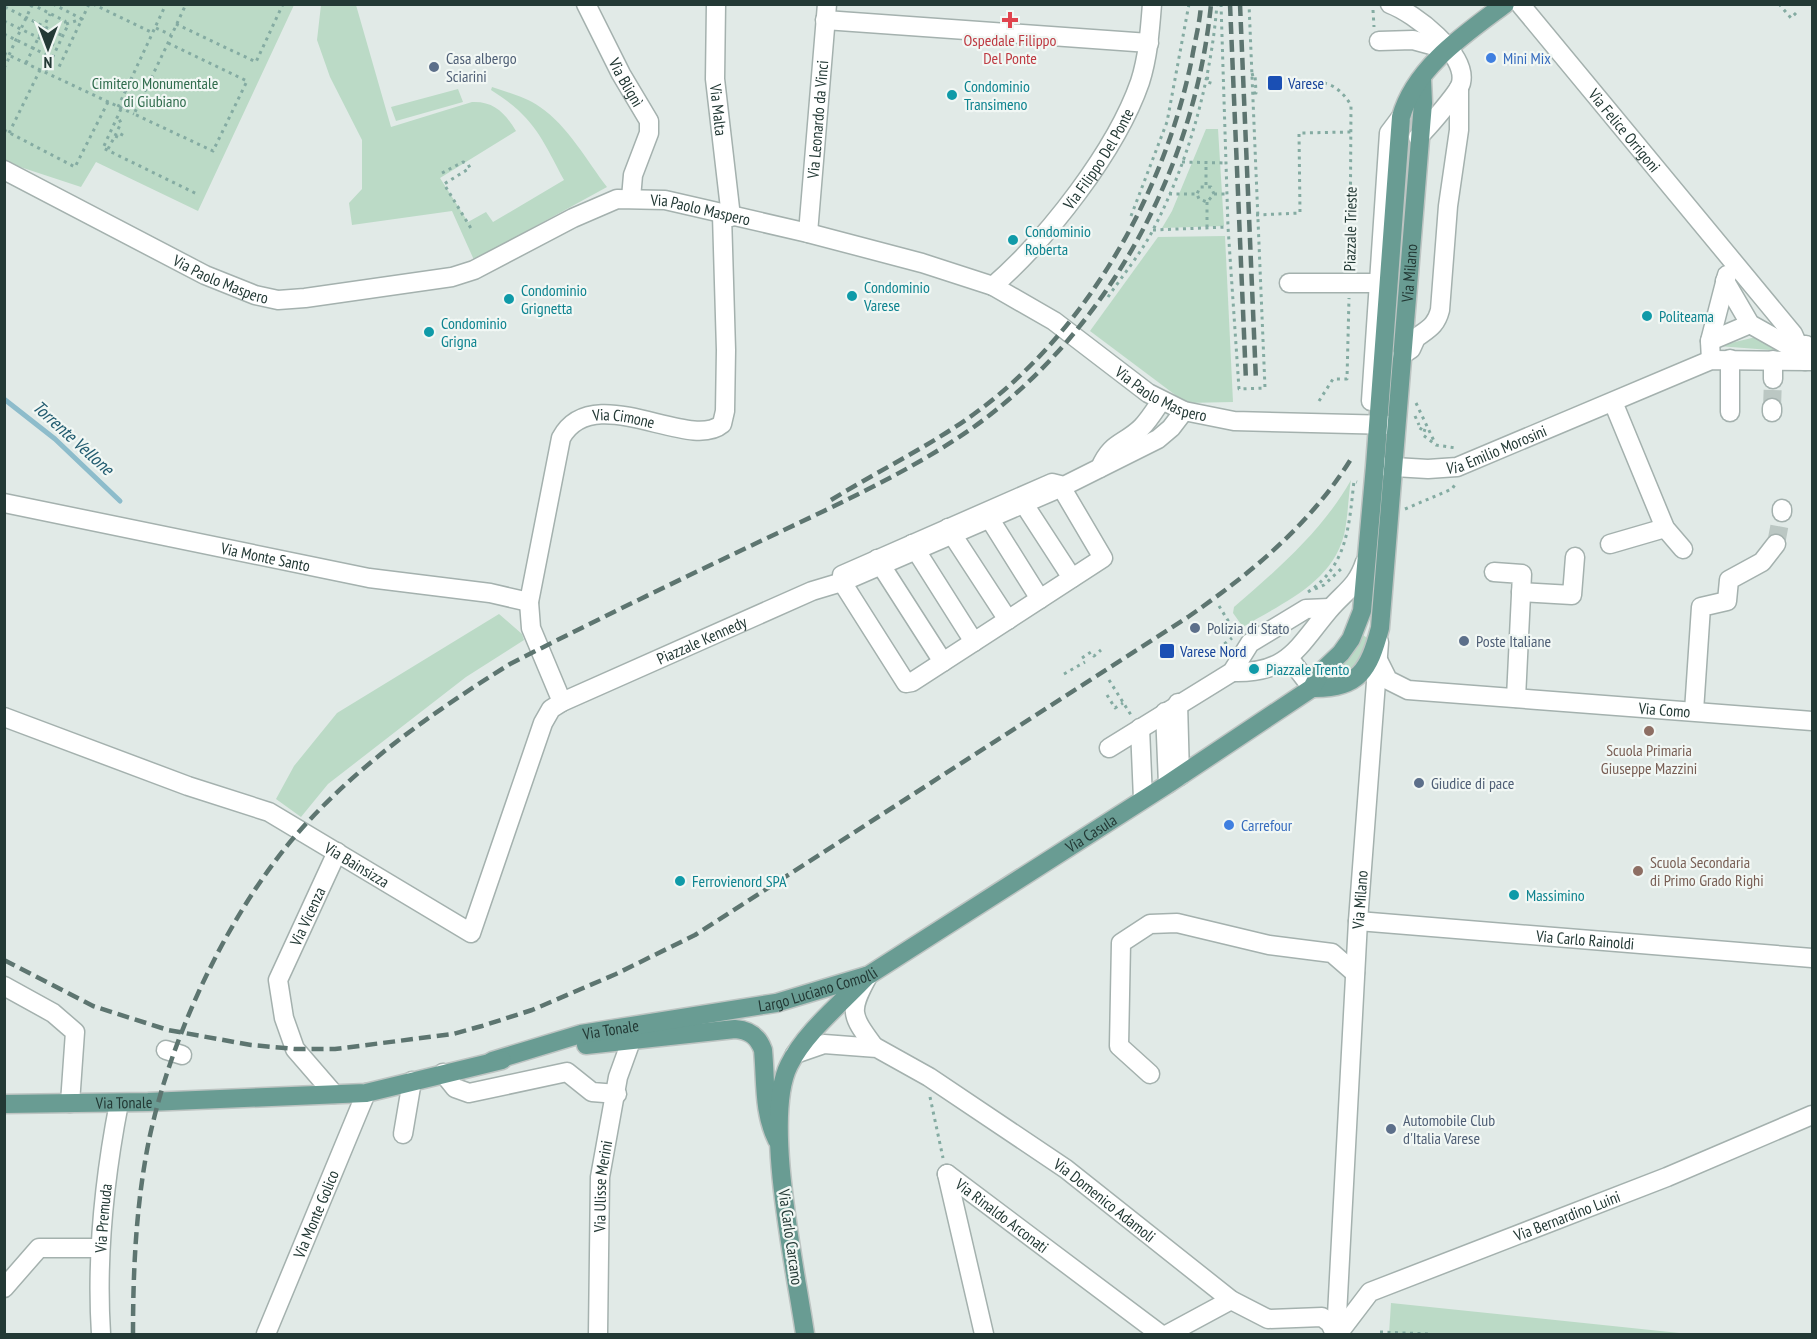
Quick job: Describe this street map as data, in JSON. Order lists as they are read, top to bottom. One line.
{"streets":{"main road":["Via Milano","Via Casula","Largo Luciano Comolli","Via Tonale","Via Carlo Carcano"],"street":["Via Blignì","Via Malta","Via Leonardo da Vinci","Via Felice Orrigoni","Via Filippo Del Ponte","Via Paolo Maspero","Via Cimone","Via Emilio Morosini","Via Monte Santo","Piazzale Kennedy","Via Como","Via Bainsizza","Via Vicenza","Via Carlo Rainoldi","Via Ulisse Merini","Via Domenico Adamoli","Via Monte Golico","Via Rinaldo Arconati","Via Bernardino Luini","Via Premuda"],"path":["Piazzale Trieste"]},"crossings":[["Via Blignì","Via Paolo Maspero"],["Via Malta","Via Paolo Maspero"],["Via Malta","Via Cimone"],["Via Leonardo da Vinci","Via Paolo Maspero"],["Via Filippo Del Ponte","Via Paolo Maspero"],["Via Paolo Maspero","Via Milano"],["Via Paolo Maspero","Via Cimone"],["Via Paolo Maspero","Piazzale Kennedy"],["Via Milano","Via Emilio Morosini"],["Via Milano","Via Como"],["Via Milano","Via Casula"],["Via Milano","Via Carlo Rainoldi"],["Via Milano","Via Domenico Adamoli"],["Via Milano","Via Bernardino Luini"],["Via Cimone","Via Monte Santo"],["Via Cimone","Piazzale Kennedy"],["Via Cimone","Via Bainsizza"],["Piazzale Kennedy","Via Bainsizza"],["Via Casula","Largo Luciano Comolli"],["Via Casula","Via Domenico Adamoli"],["Via Bainsizza","Via Vicenza"],["Via Vicenza","Via Tonale"],["Largo Luciano Comolli","Via Tonale"],["Largo Luciano Comolli","Via Domenico Adamoli"],["Largo Luciano Comolli","Via Carlo Carcano"],["Via Tonale","Via Ulisse Merini"],["Via Tonale","Via Monte Golico"],["Via Tonale","Via Premuda"],["Via Domenico Adamoli","Via Bernardino Luini"],["Via Domenico Adamoli","Via Carlo Carcano"]],"water":["Torrente Vellone"],"parks":["Cimitero Monumentale di Giubiano"],"places":{"health":["Ospedale Filippo Del Ponte"],"other":["Mini Mix","Casa albergo Sciarini","Condominio Transimeno","Condominio Roberta","Condominio Varese","Condominio Grignetta","Politeama","Condominio Grigna","Polizia di Stato","Poste Italiane","Piazzale Trento","Scuola Primaria Giuseppe Mazzini","Giudice di pace","Carrefour","Scuola Secondaria di Primo Grado Righi","Ferrovienord SPA","Massimino","Automobile Club d'Italia Varese"],"transit":["Varese","Varese Nord"]},"north":"bottom"}
